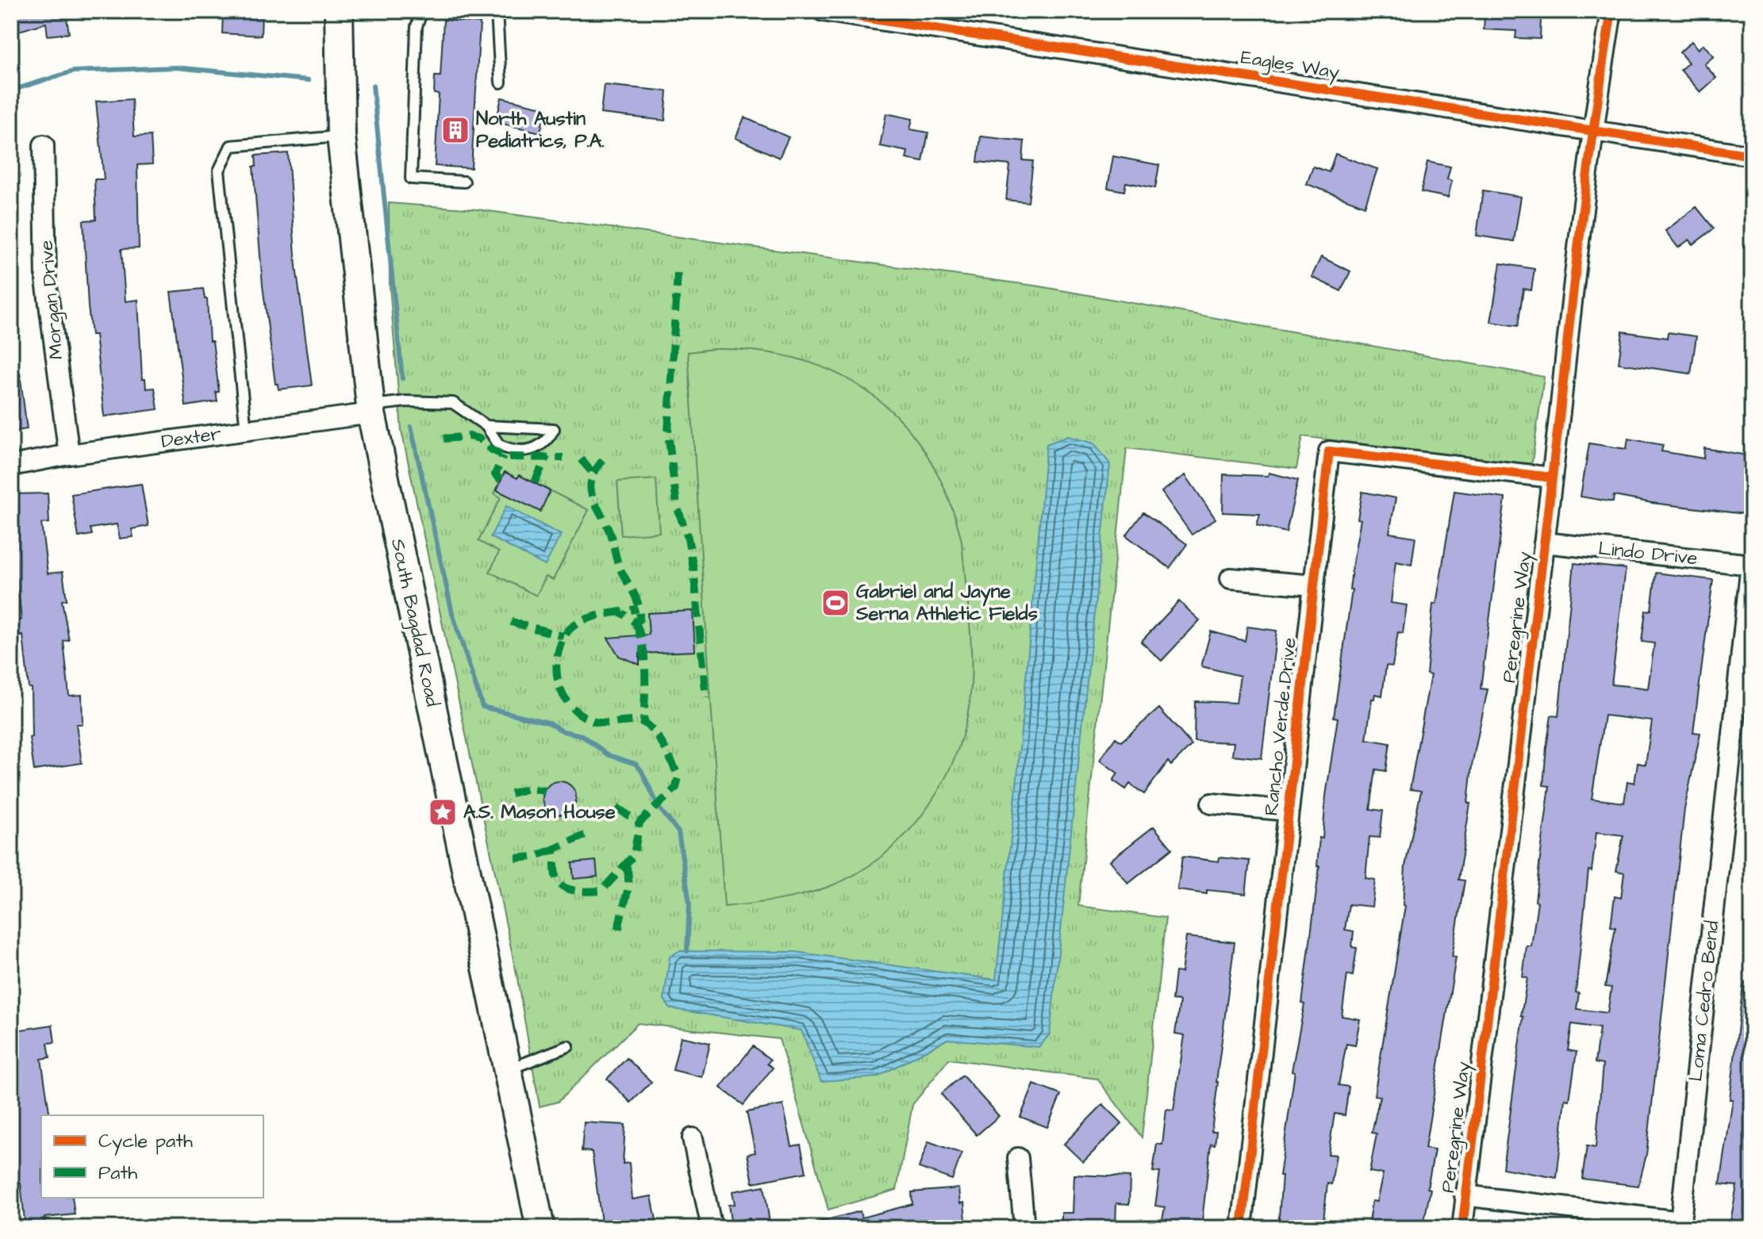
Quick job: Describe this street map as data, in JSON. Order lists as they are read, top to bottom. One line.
{"streets":{"main road":["South Bagdad Road"],"street":["Eagles Way","Morgan Drive","Dexter","Lindo Drive","Peregrine Way","Rancho Verde Drive","Loma Cedro Bend"]},"crossings":[["Eagles Way","Peregrine Way"],["Morgan Drive","Dexter"],["Dexter","South Bagdad Road"],["Lindo Drive","Peregrine Way"],["Lindo Drive","Loma Cedro Bend"],["Peregrine Way","Rancho Verde Drive"],["Peregrine Way","Loma Cedro Bend"]],"places":{"building":["North Austin Pediatrics, P.A."],"sports":["Gabriel and Jayne Serna Athletic Fields"],"place":["A.S. Mason House"]},"legend":["Cycle path","Path"]}
